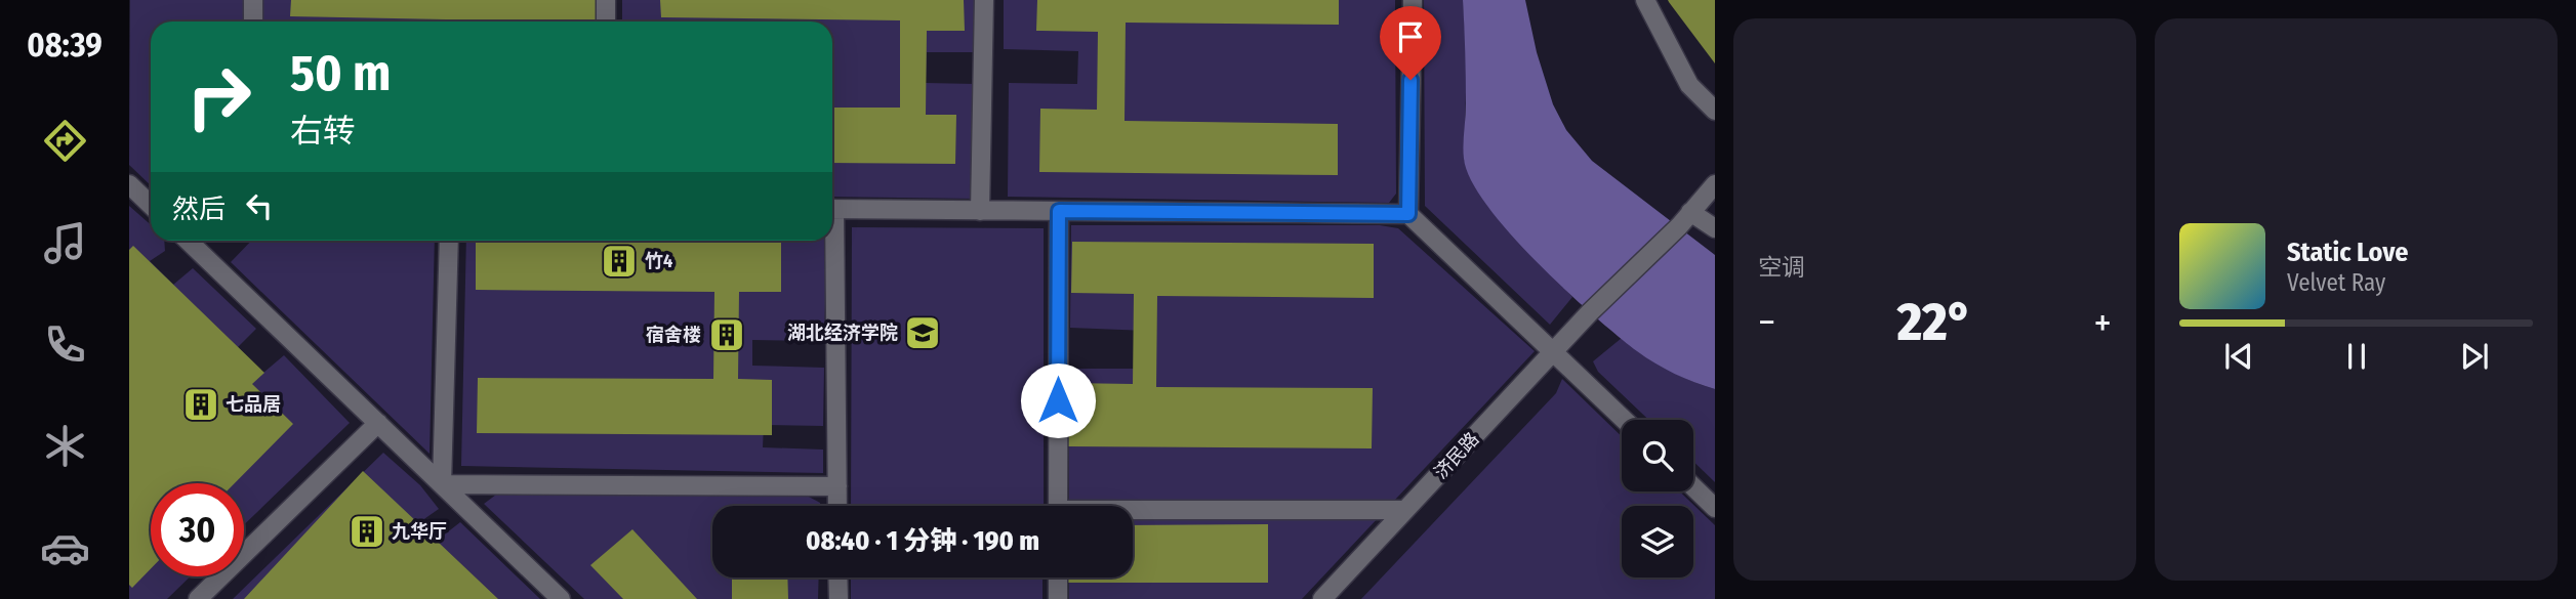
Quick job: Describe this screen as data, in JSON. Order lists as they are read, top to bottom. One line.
{"streets":{"street":["济民路"]},"places":{"building":["竹4","宿舍楼","七品居","九华厅"],"school or university":["湖北经济学院"]},"page":{"tabs":"08:39","tile":"空调","turn":["50 m","右转"],"then":"然后","song":["Static Love","Velvet Ray"],"heat":["−","22°","+"],"limit":"30","trip":"08:40 · 1 分钟 · 190 m"}}
